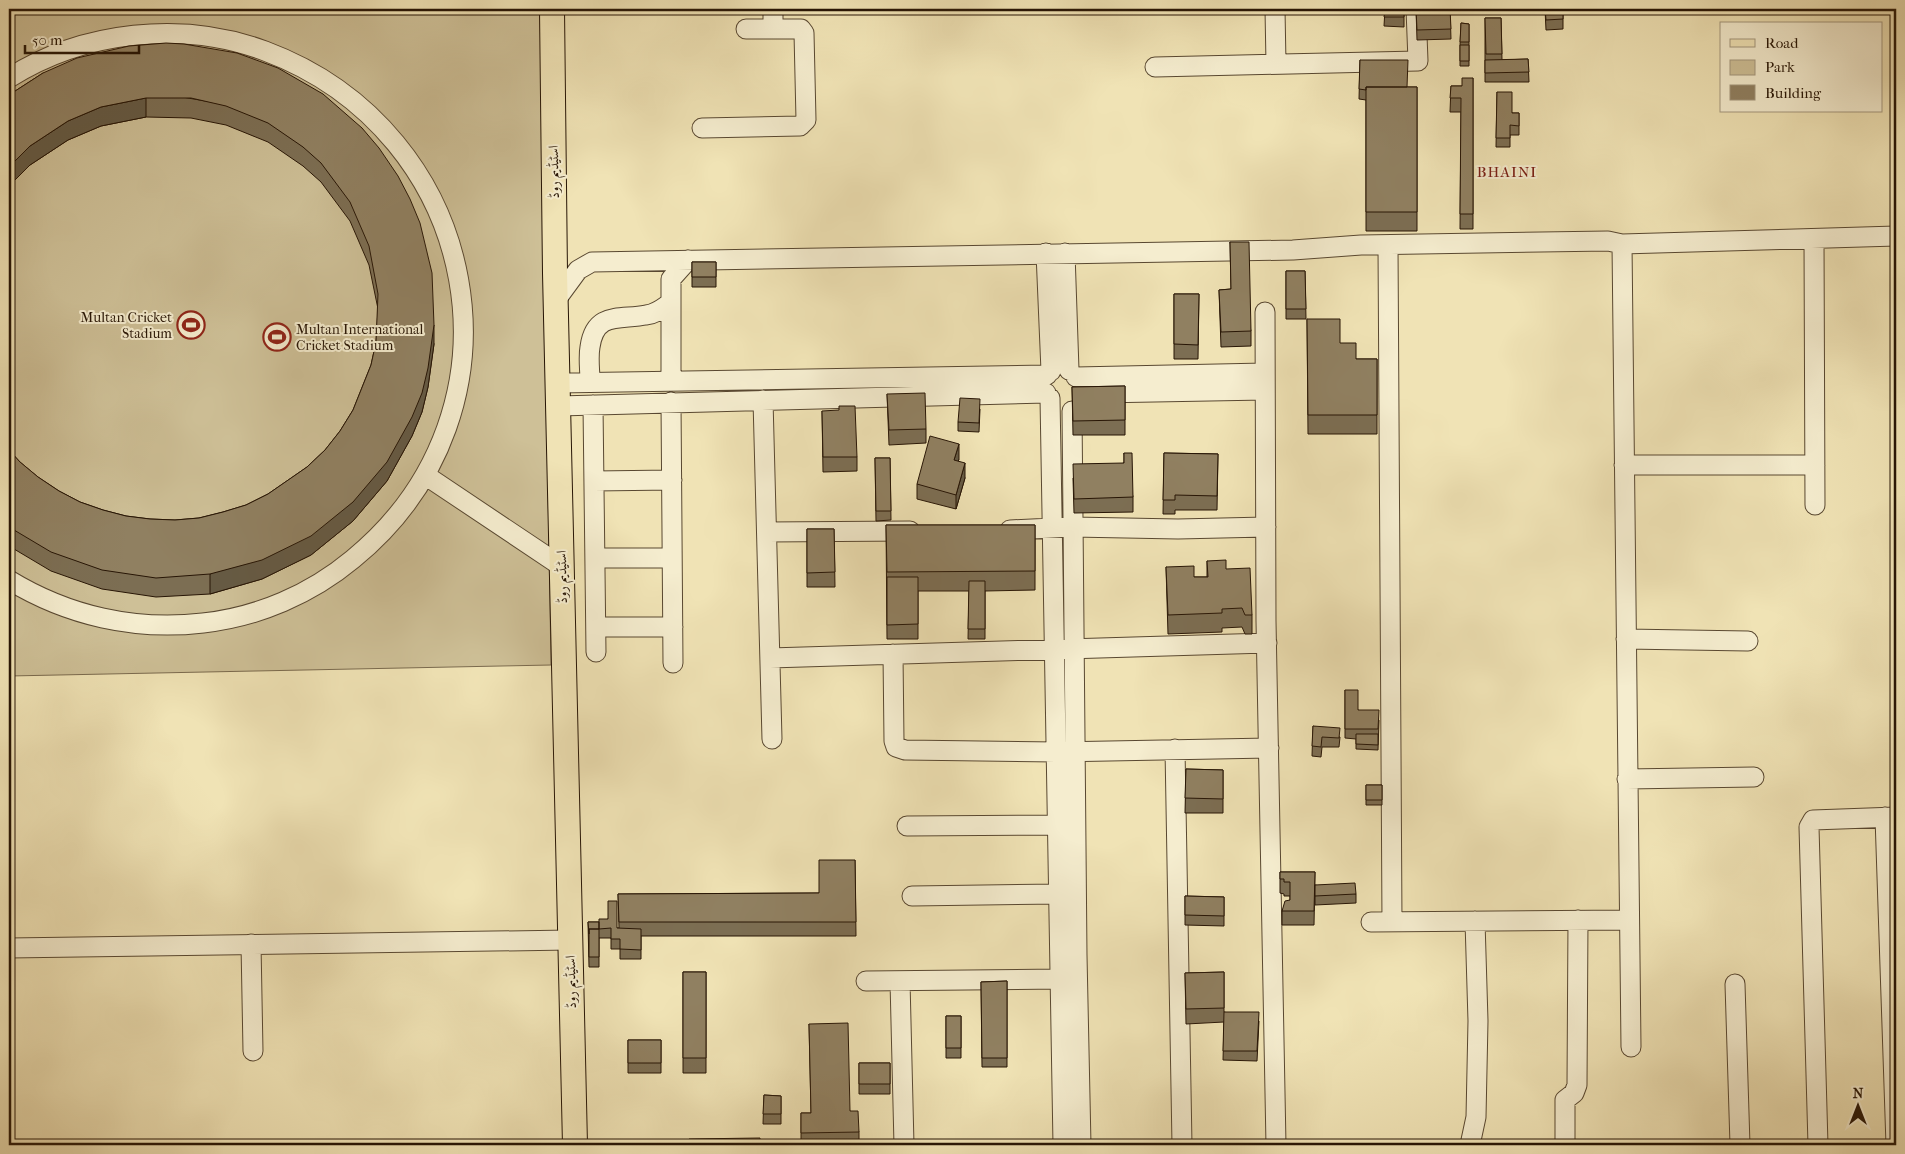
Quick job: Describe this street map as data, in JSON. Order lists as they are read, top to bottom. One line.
{"streets":{"main road":["اسٹیڈیم روڈ"]},"districts":["BHAINI"],"places":{"sports":["Multan Cricket Stadium","Multan International Cricket Stadium"]},"legend":["Road","Park","Building"],"scale_bar":"50 m","north":"top"}
